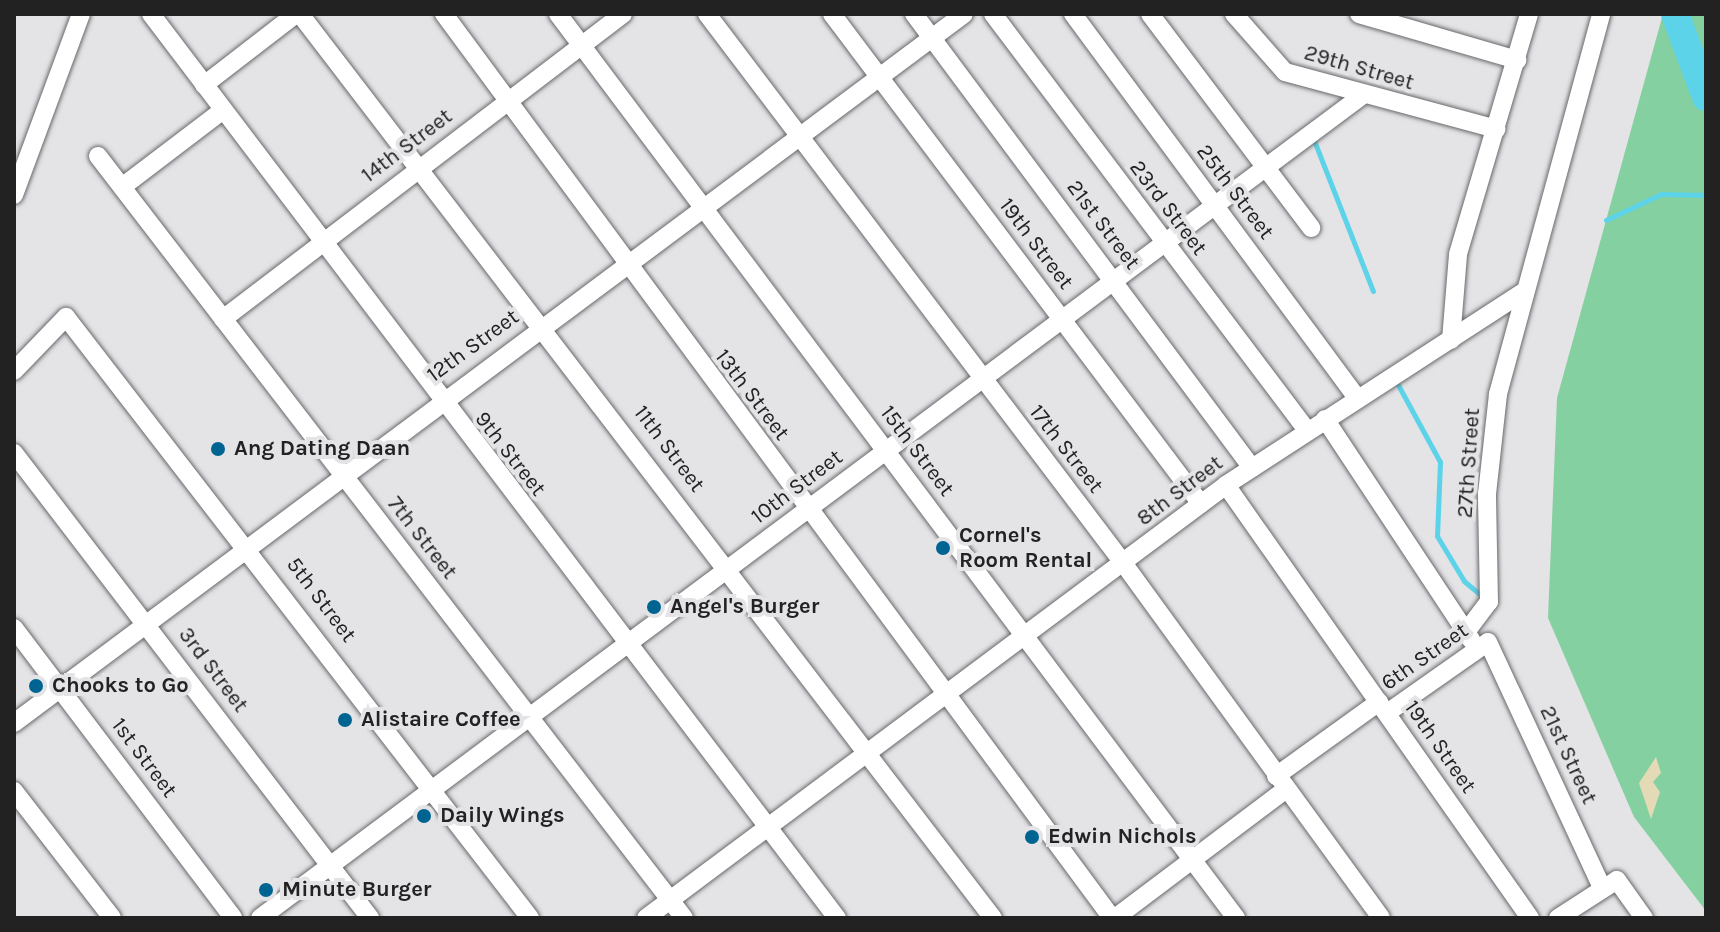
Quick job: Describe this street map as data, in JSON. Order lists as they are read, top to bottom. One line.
{"streets":{"street":["29th Street","14th Street","25th Street","23rd Street","21st Street","19th Street","12th Street","13th Street","11th Street","17th Street","15th Street","9th Street","27th Street","10th Street","8th Street","7th Street","5th Street","6th Street","3rd Street","1st Street"]},"crossings":[["29th Street","10th Street"],["14th Street","13th Street"],["14th Street","11th Street"],["14th Street","15th Street"],["14th Street","9th Street"],["14th Street","7th Street"],["25th Street","10th Street"],["25th Street","8th Street"],["23rd Street","10th Street"],["23rd Street","8th Street"],["21st Street","12th Street"],["21st Street","27th Street"],["21st Street","10th Street"],["21st Street","8th Street"],["21st Street","6th Street"],["19th Street","12th Street"],["19th Street","10th Street"],["19th Street","8th Street"],["19th Street","6th Street"],["12th Street","13th Street"],["12th Street","11th Street"],["12th Street","17th Street"],["12th Street","15th Street"],["12th Street","9th Street"],["12th Street","7th Street"],["12th Street","5th Street"],["12th Street","3rd Street"],["12th Street","1st Street"],["13th Street","10th Street"],["13th Street","8th Street"],["13th Street","6th Street"],["11th Street","10th Street"],["11th Street","8th Street"],["17th Street","10th Street"],["17th Street","8th Street"],["17th Street","6th Street"],["15th Street","10th Street"],["15th Street","8th Street"],["15th Street","6th Street"],["9th Street","10th Street"],["9th Street","8th Street"],["27th Street","8th Street"],["27th Street","6th Street"],["10th Street","7th Street"],["10th Street","5th Street"],["10th Street","3rd Street"],["8th Street","7th Street"]],"places":["Ang Dating Daan","Cornel's Room Rental","Angel's Burger","Chooks to Go","Alistaire Coffee","Daily Wings","Edwin Nichols","Minute Burger"]}
